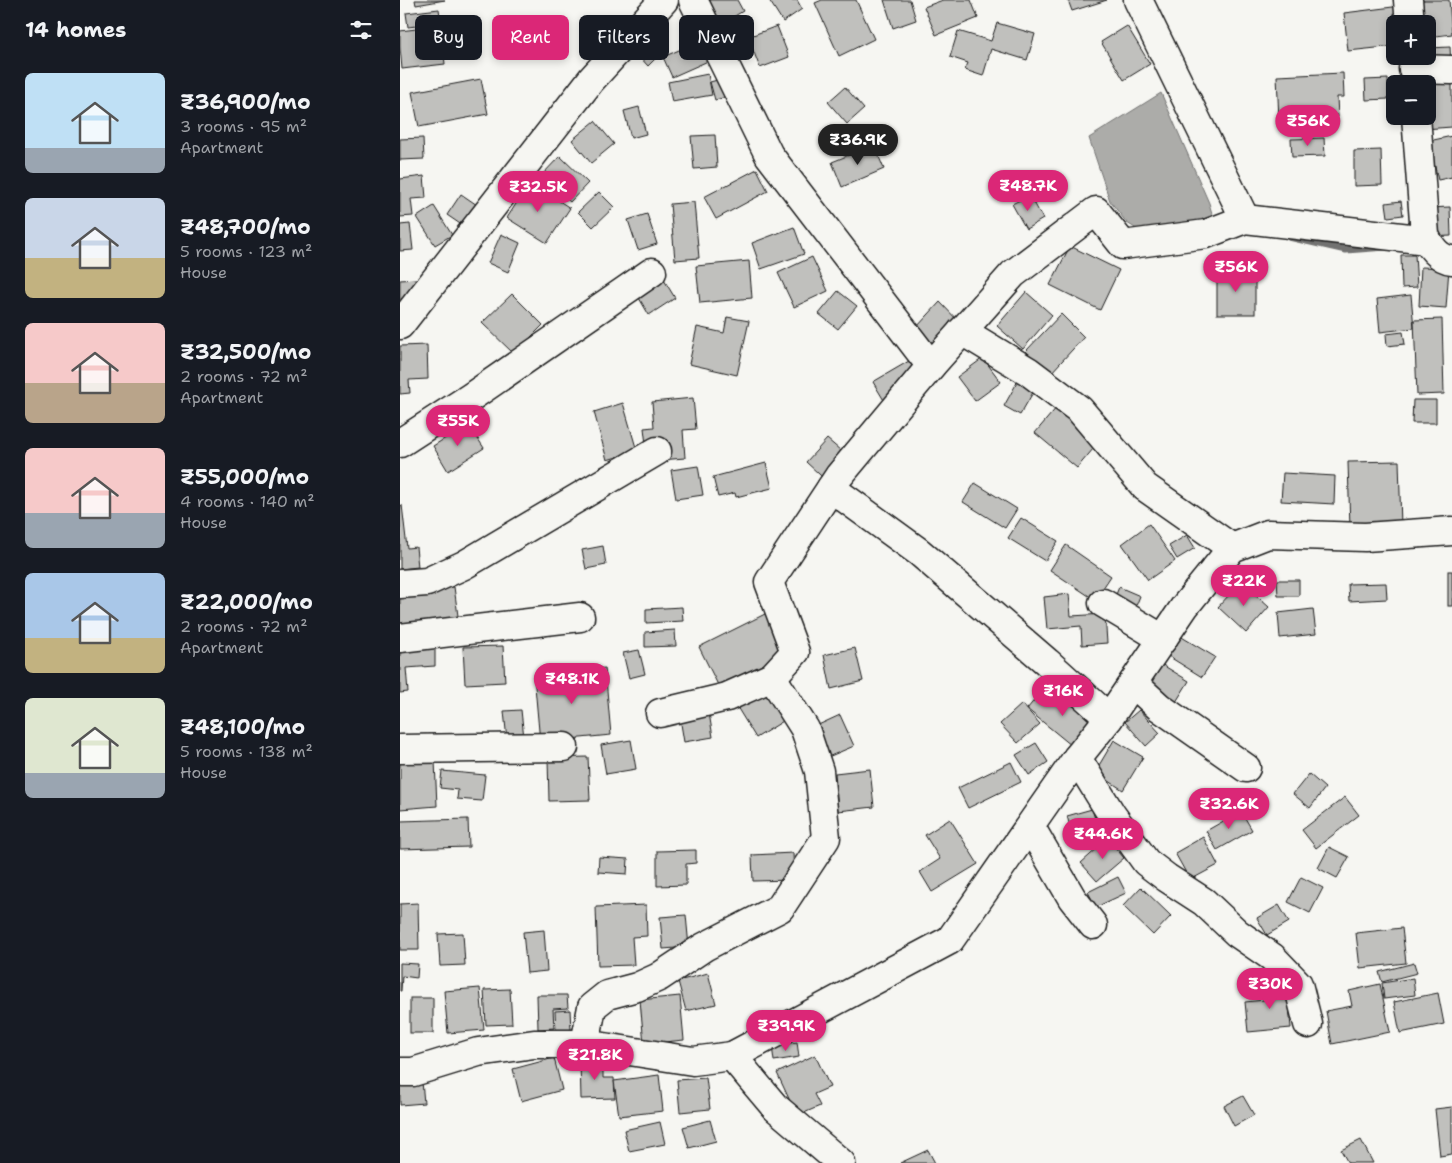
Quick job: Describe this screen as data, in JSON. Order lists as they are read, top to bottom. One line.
{"page":{"heading":"14 homes","map_buttons":["+","−"],"chip":["Buy","Rent","Filters","New"],"list":[{"name":"₹36,900/mo","note":"3 rooms · 95 m² · Apartment"},{"name":"₹48,700/mo","note":"5 rooms · 123 m² · House"},{"name":"₹32,500/mo","note":"2 rooms · 72 m² · Apartment"},{"name":"₹55,000/mo","note":"4 rooms · 140 m² · House"},{"name":"₹22,000/mo","note":"2 rooms · 72 m² · Apartment"},{"name":"₹48,100/mo","note":"5 rooms · 138 m² · House"}],"price":["₹56K","₹36.9K","₹48.7K","₹32.5K","₹56K","₹55K","₹22K","₹48.1K","₹16K","₹32.6K","₹44.6K","₹30K","₹39.9K","₹21.8K"]}}
